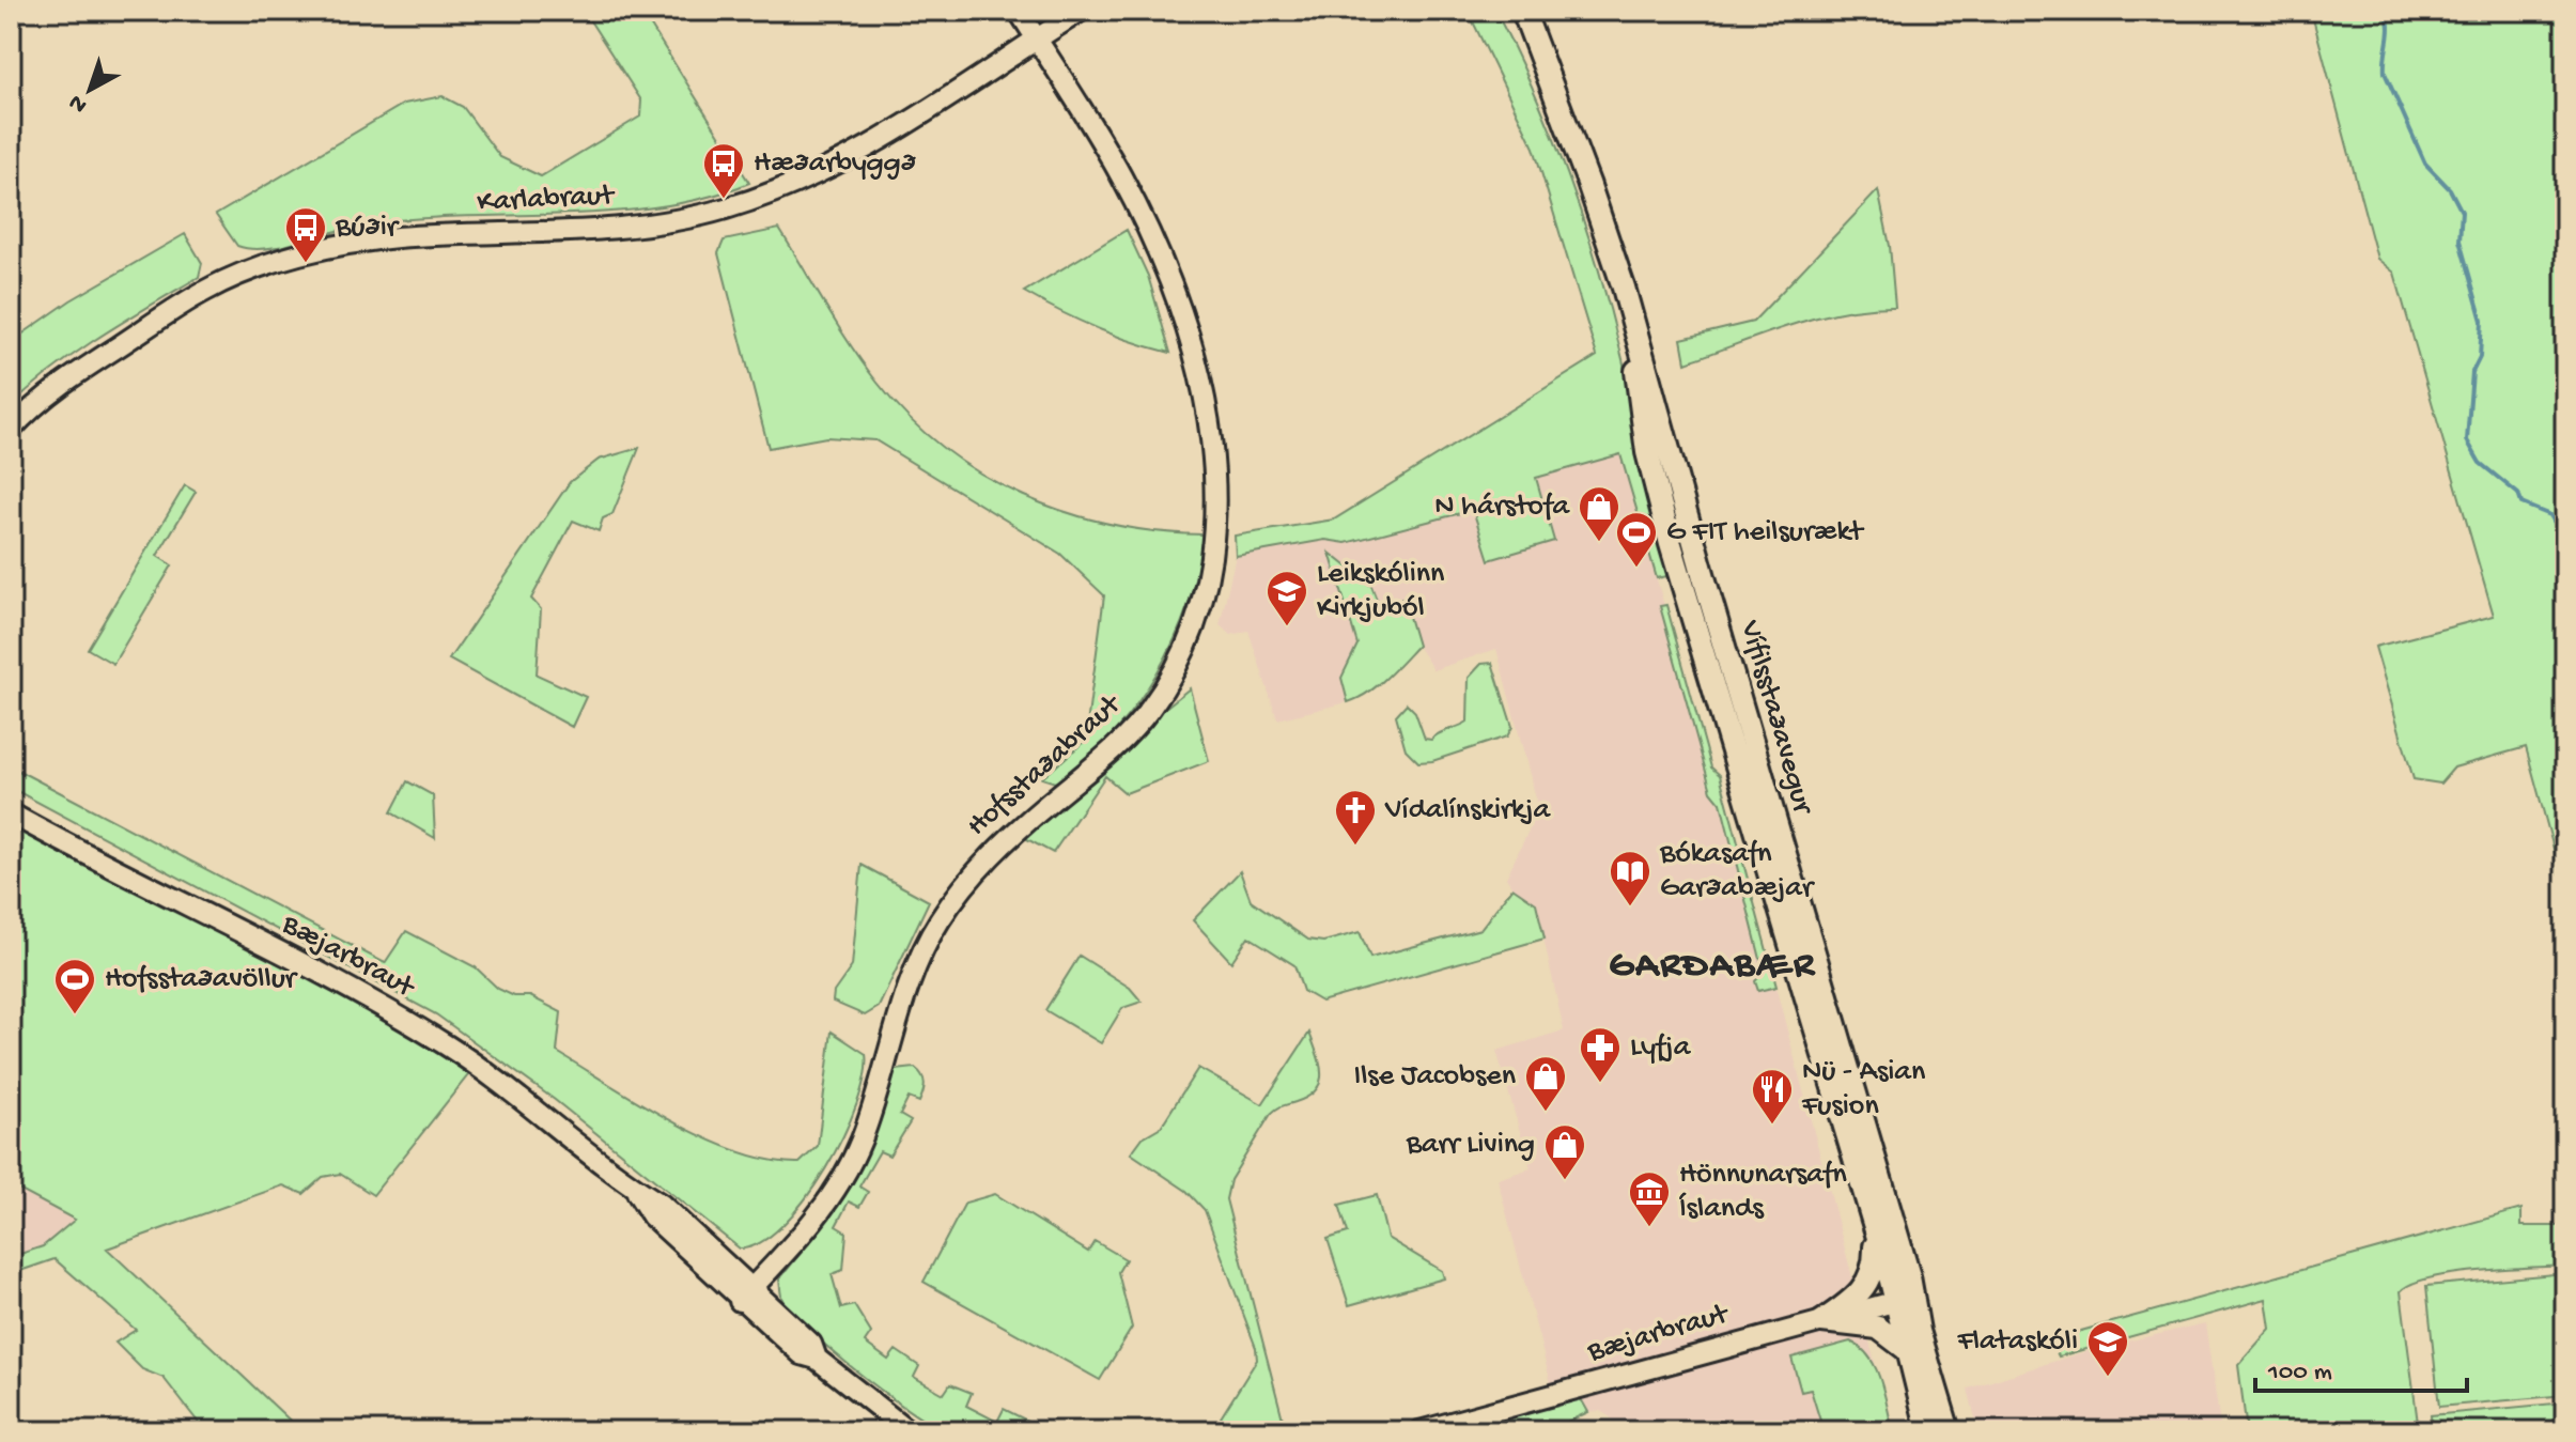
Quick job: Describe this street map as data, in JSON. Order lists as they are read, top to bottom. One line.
{"streets":{"main road":["Vífilsstaðavegur"],"street":["Karlabraut","Hofsstaðabraut","Bæjarbraut"]},"crossings":[["Karlabraut","Hofsstaðabraut"],["Vífilsstaðavegur","Bæjarbraut"],["Hofsstaðabraut","Bæjarbraut"]],"districts":["GARÐABÆR"],"places":{"bus stop":["Hæðarbyggð","Búðir"],"shop":["N hárstofa","Ilse Jacobsen","Barr Living"],"sports":["G FIT heilsurækt","Hofsstaðavöllur"],"school or university":["Leikskólinn Kirkjuból","Flataskóli"],"church":["Vídalínskirkja"],"library":["Bókasafn Garðabæjar"],"pharmacy":["Lyfja"],"restaurant":["Nü - Asian Fusion"],"museum":["Hönnunarsafn Íslands"]},"scale_bar":"100 m","north":"bottom left"}
